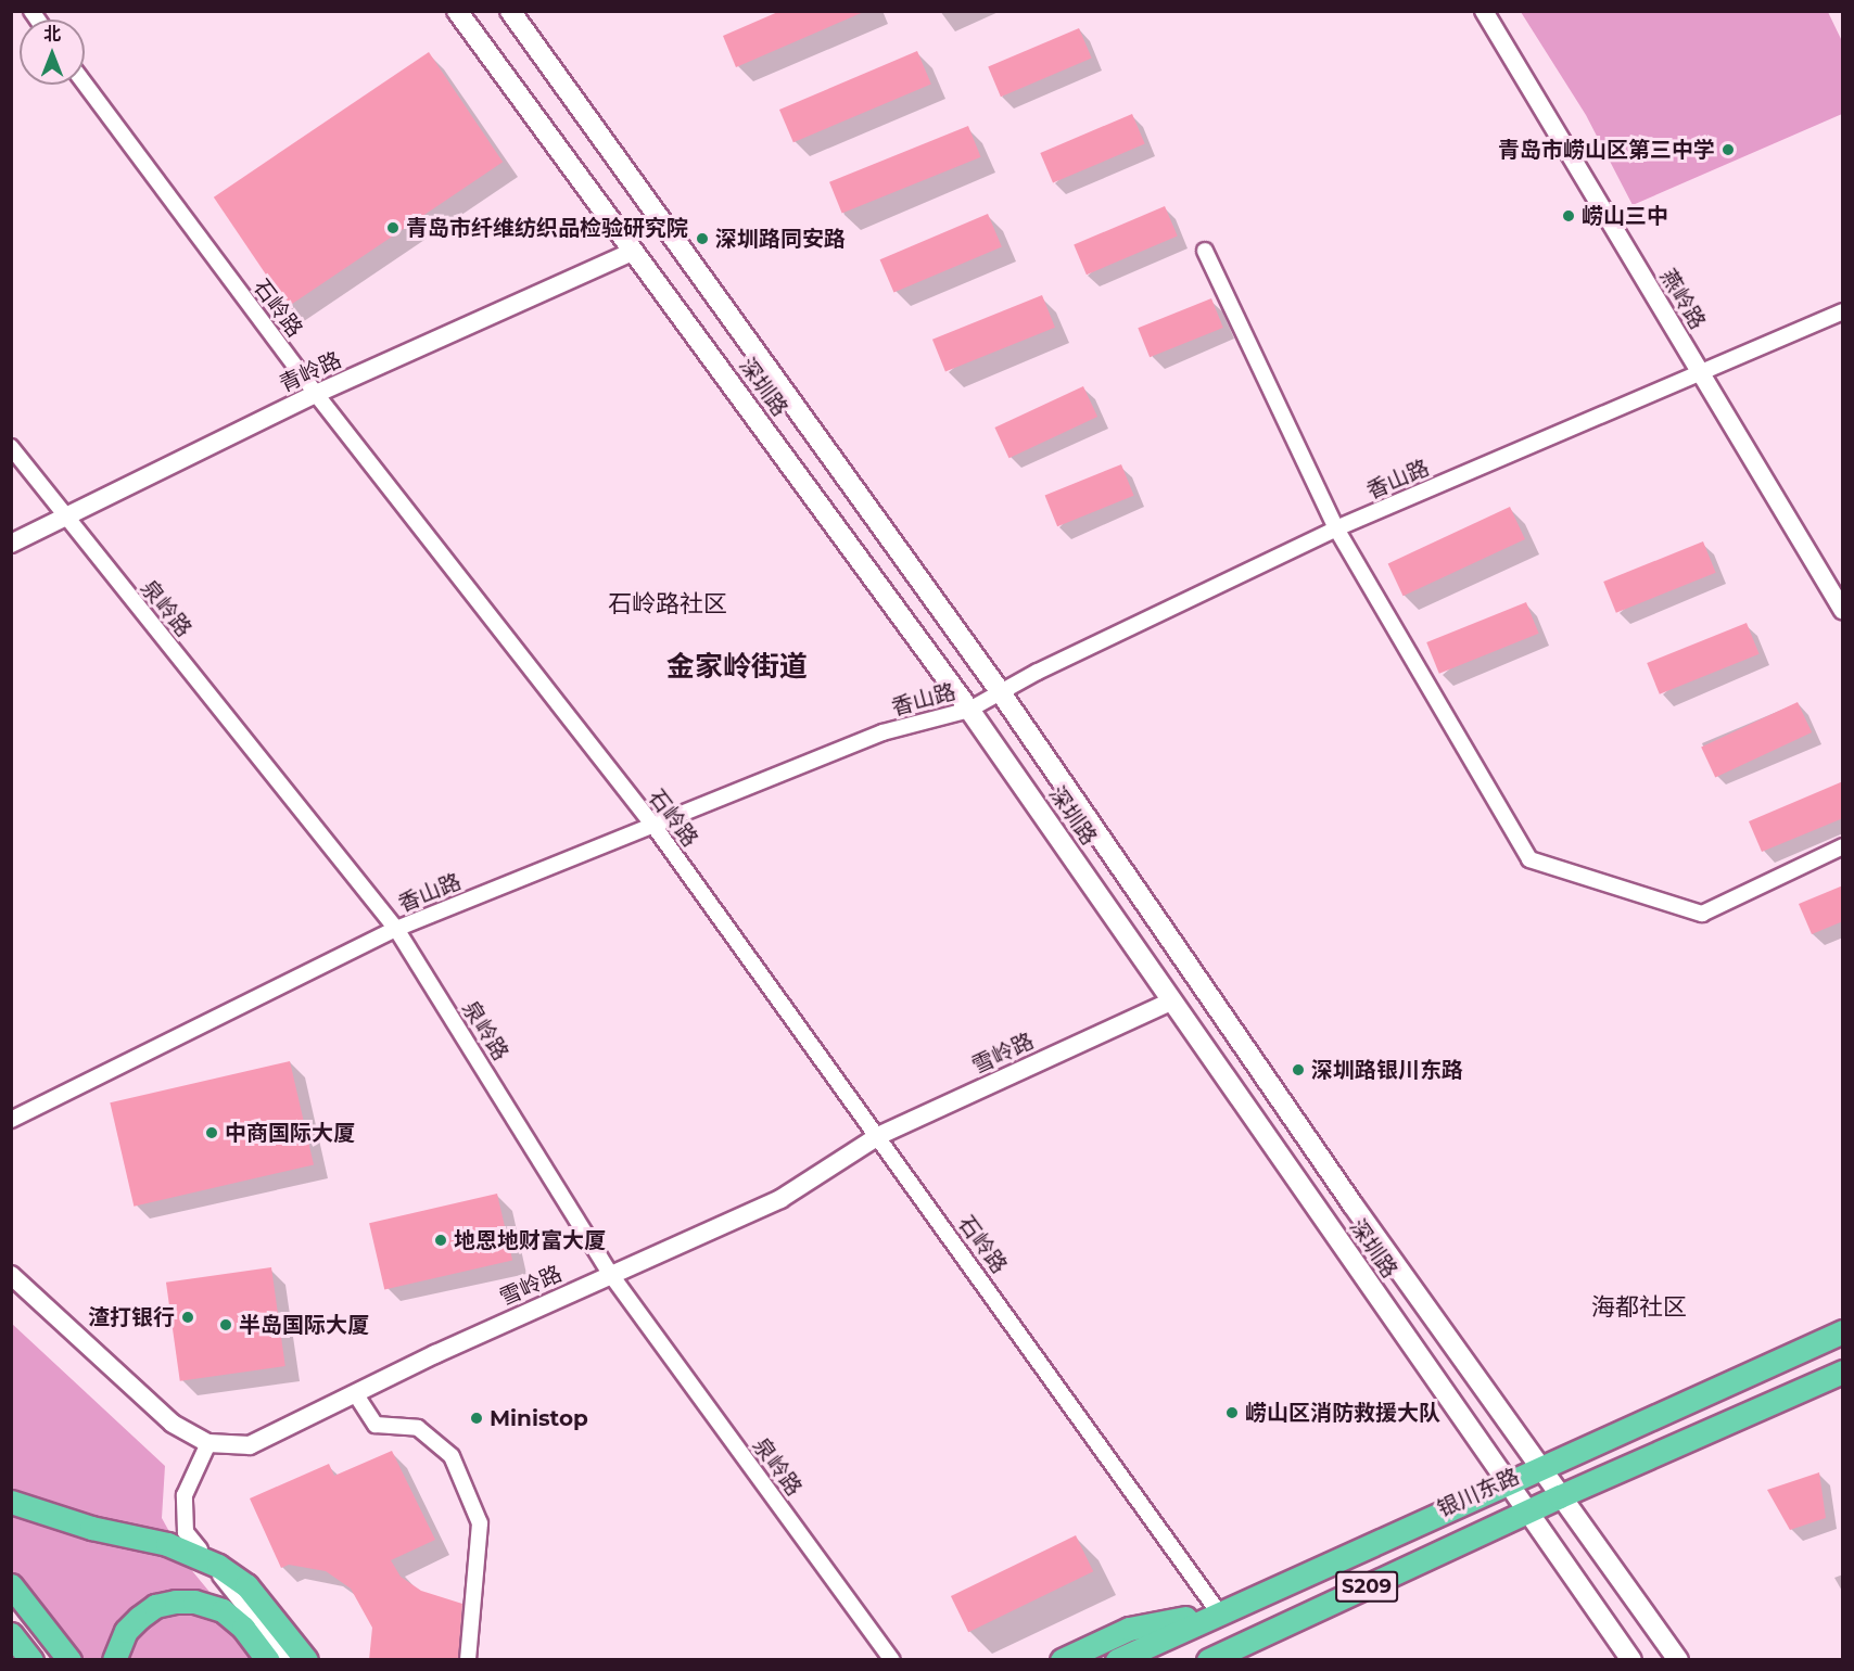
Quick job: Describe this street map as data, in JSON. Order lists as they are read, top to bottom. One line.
{"streets":{"main road":["深圳路","银川东路","S209"],"street":["燕岭路","石岭路","青岭路","香山路","泉岭路","雪岭路"]},"crossings":[["燕岭路","香山路"],["石岭路","青岭路"],["石岭路","香山路"],["石岭路","雪岭路"],["石岭路","银川东路"],["青岭路","深圳路"],["青岭路","泉岭路"],["深圳路","香山路"],["深圳路","雪岭路"],["深圳路","银川东路"],["香山路","泉岭路"],["泉岭路","雪岭路"]],"districts":["石岭路社区","金家岭街道","海都社区"],"places":["青岛市崂山区第三中学","崂山三中","青岛市纤维纺织品检验研究院","深圳路同安路","深圳路银川东路","中商国际大厦","地恩地财富大厦","渣打银行","半岛国际大厦","崂山区消防救援大队","Ministop"],"north":"top"}
